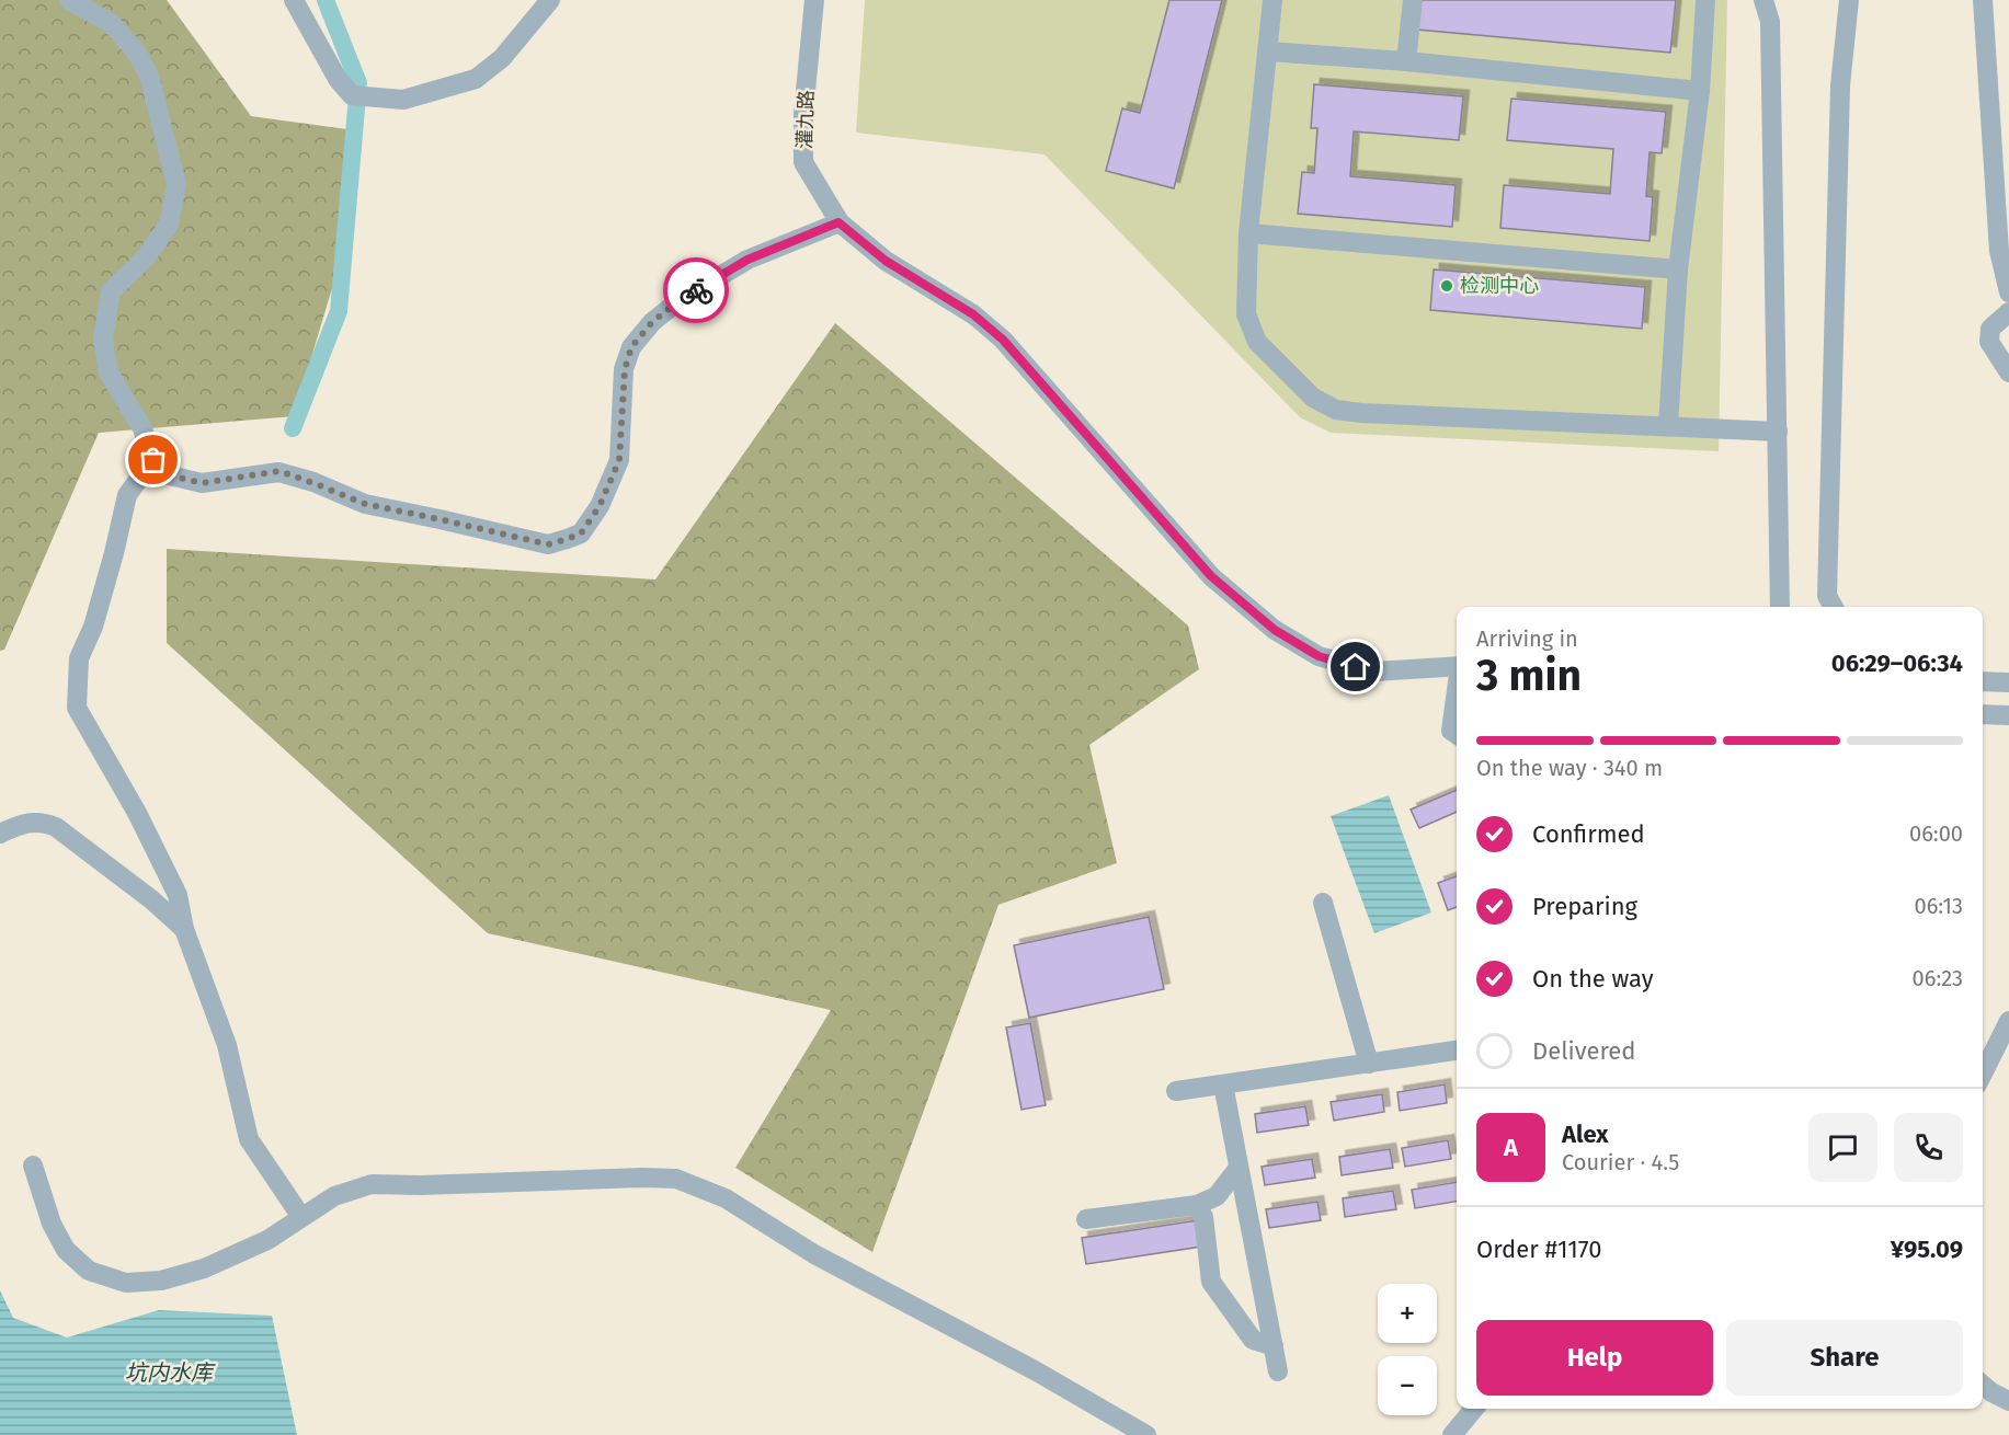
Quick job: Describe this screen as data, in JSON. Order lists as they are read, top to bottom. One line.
{"streets":{"street":["灌九路"]},"water":["坑内水库"],"places":["检测中心"],"page":{"heading":["3 min","Arriving in","06:29–06:34"],"panel":["Alex","Courier · 4.5","Order #1170","¥95.09"],"bar":"On the way · 340 m","list":[["Confirmed","06:00"],["Preparing","06:13"],["On the way","06:23"],"Delivered"],"round":"A","map_buttons":["+","−"],"buttons":["Help","Share"]}}
